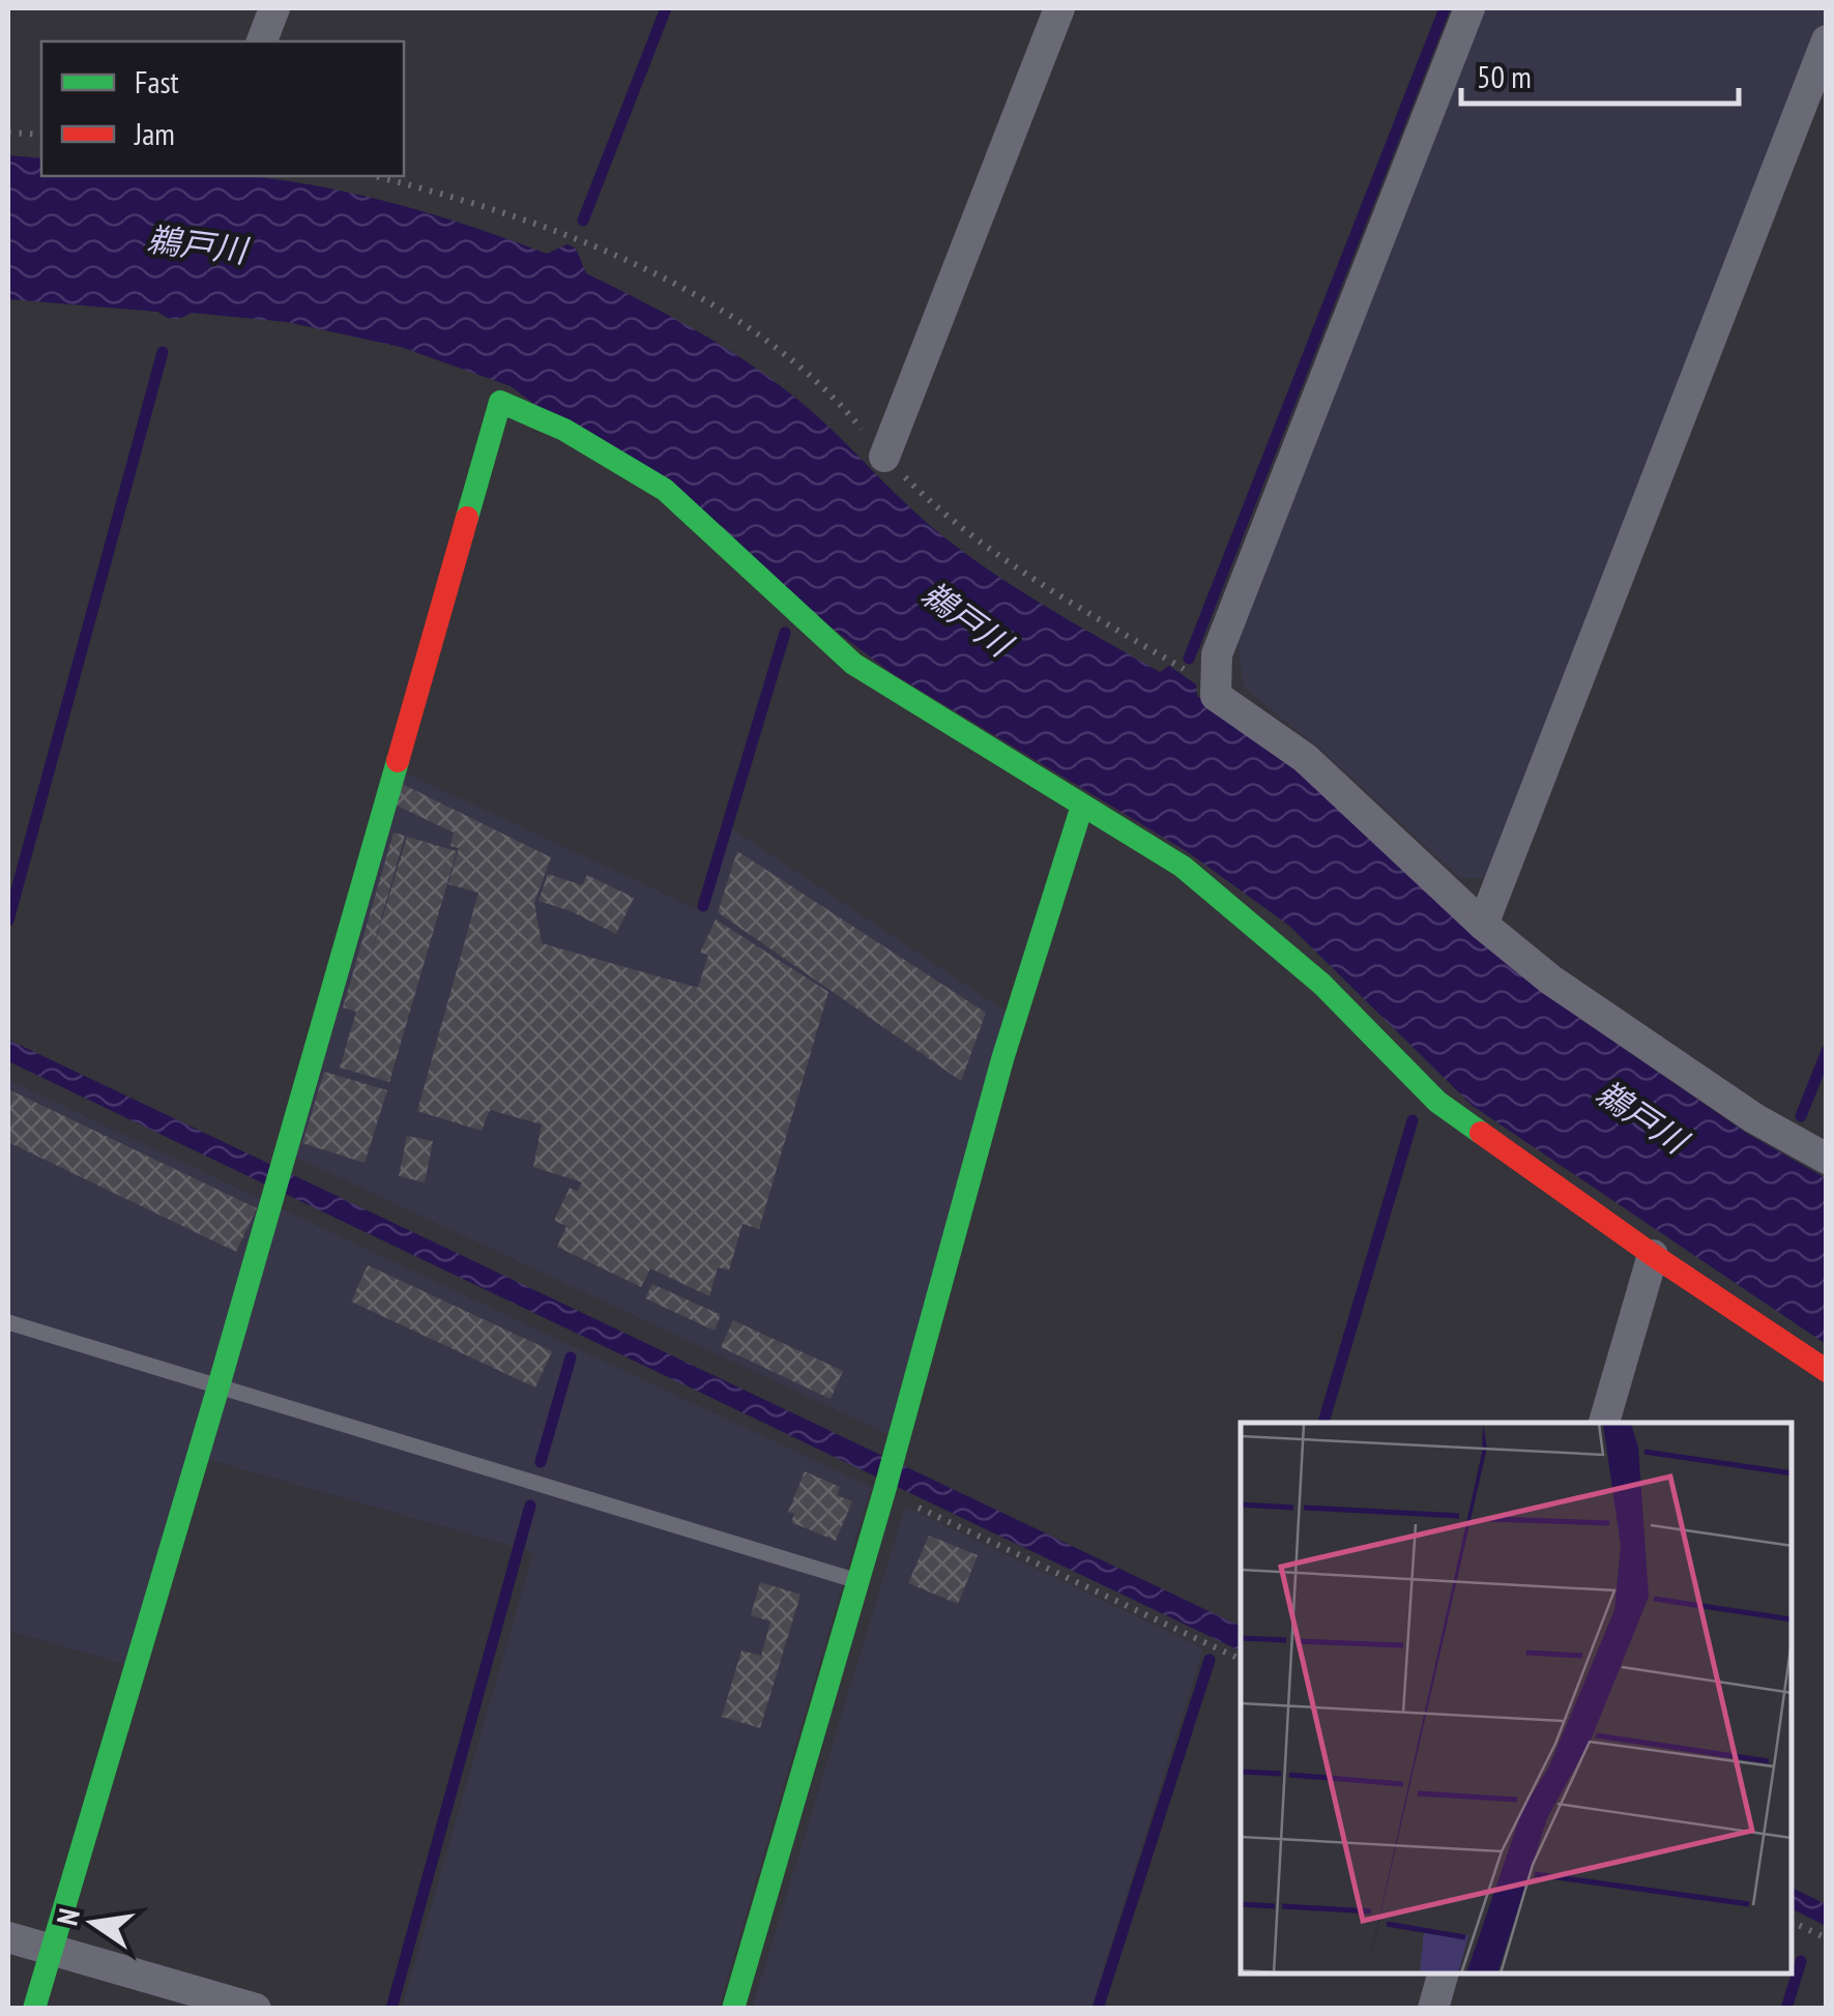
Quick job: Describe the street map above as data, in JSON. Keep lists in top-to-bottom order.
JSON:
{
  "water": ["鵜戸川"],
  "legend": ["Fast", "Jam"],
  "scale_bar": "50 m",
  "north": "left"
}
